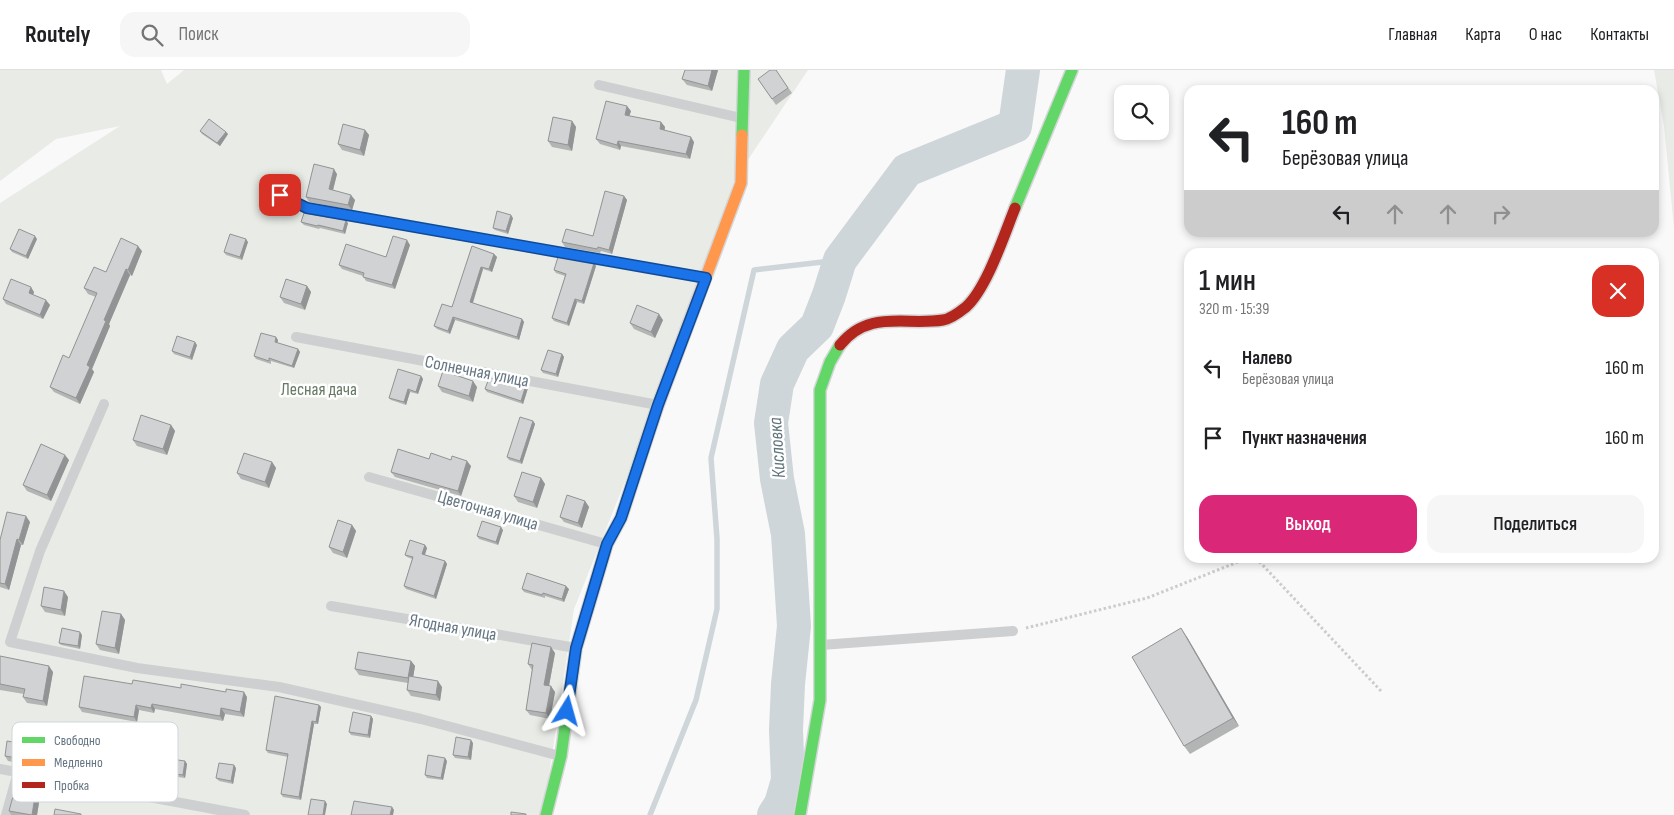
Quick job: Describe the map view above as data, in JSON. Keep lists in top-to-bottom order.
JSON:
{
  "streets": {
    "lane": ["Солнечная улица", "Цветочная улица", "Ягодная улица"]
  },
  "water": ["Кисловка"],
  "parks": ["Лесная дача"],
  "legend": ["Свободно", "Медленно", "Пробка"],
  "page": {
    "header": "Routely",
    "search": "Поиск",
    "nav": [
      "Главная",
      "Карта",
      "О нас",
      "Контакты"
    ],
    "turn": ["160 m", "Берёзовая улица"],
    "heading": ["1 мин", "320 m · 15:39"],
    "list": [
      {
        "name": "Налево",
        "note": "Берёзовая улица",
        "value": "160 m"
      },
      {
        "name": "Пункт назначения",
        "value": "160 m"
      }
    ],
    "buttons": ["Выход", "Поделиться"]
  }
}
